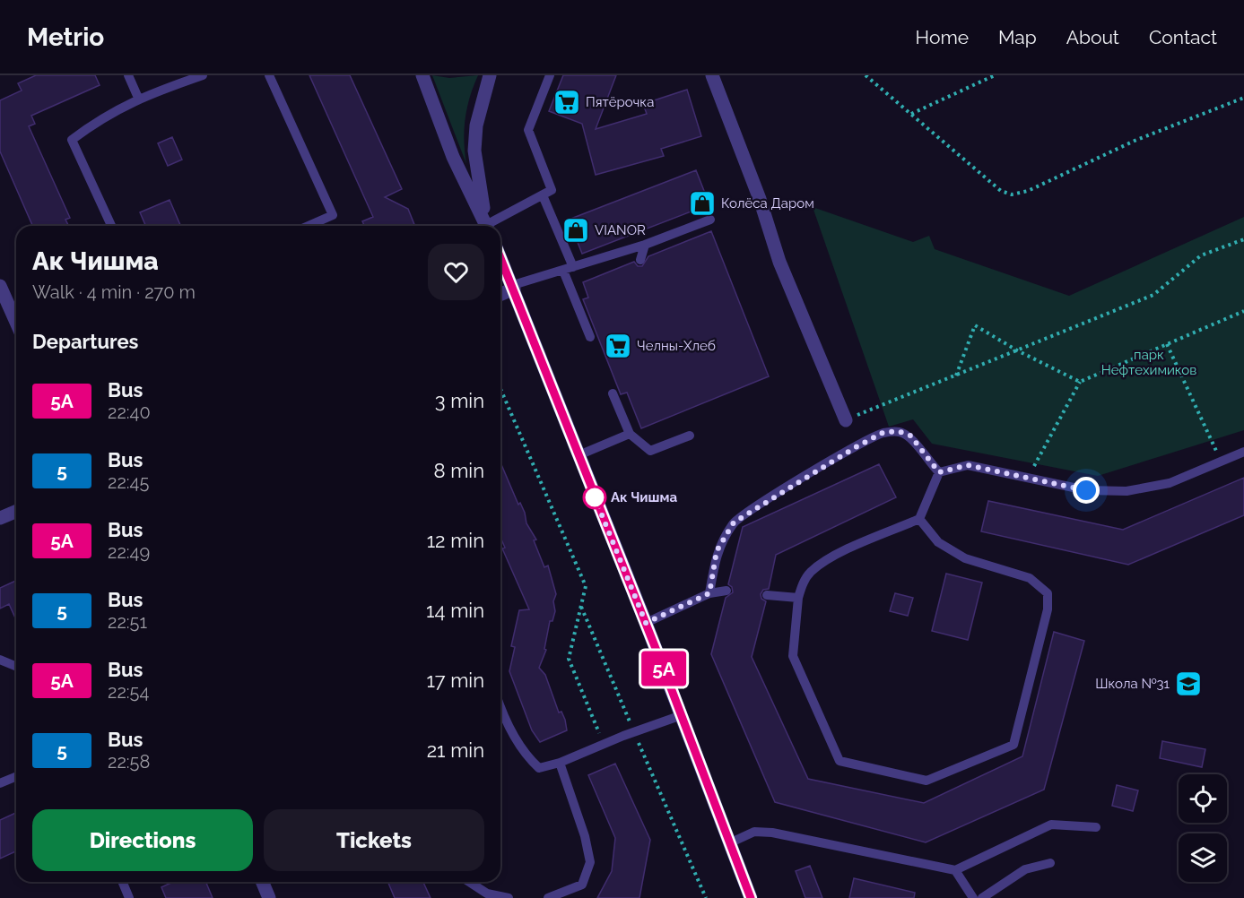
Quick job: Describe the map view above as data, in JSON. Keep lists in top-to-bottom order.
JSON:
{
  "parks": ["парк Нефтехимиков"],
  "places": {
    "supermarket": ["Пятёрочка", "Челны-Хлеб"],
    "shop": ["Колёса Даром", "VIANOR"],
    "other": ["Ак Чишма"],
    "school or university": ["Школа №31"]
  },
  "lines": ["bus line 5А"],
  "page": {
    "header": "Metrio",
    "nav": [
      "Home",
      "Map",
      "About",
      "Contact"
    ],
    "on_map": "5А",
    "heading": [
      ["Ак Чишма", "Walk · 4 min · 270 m"],
      "Departures"
    ],
    "list": [
      {
        "mark": "5А",
        "name": "Bus",
        "note": "22:40",
        "value": "3 min"
      },
      {
        "mark": "5",
        "name": "Bus",
        "note": "22:45",
        "value": "8 min"
      },
      {
        "mark": "5А",
        "name": "Bus",
        "note": "22:49",
        "value": "12 min"
      },
      {
        "mark": "5",
        "name": "Bus",
        "note": "22:51",
        "value": "14 min"
      },
      {
        "mark": "5А",
        "name": "Bus",
        "note": "22:54",
        "value": "17 min"
      },
      {
        "mark": "5",
        "name": "Bus",
        "note": "22:58",
        "value": "21 min"
      }
    ],
    "buttons": ["Directions", "Tickets"]
  }
}
